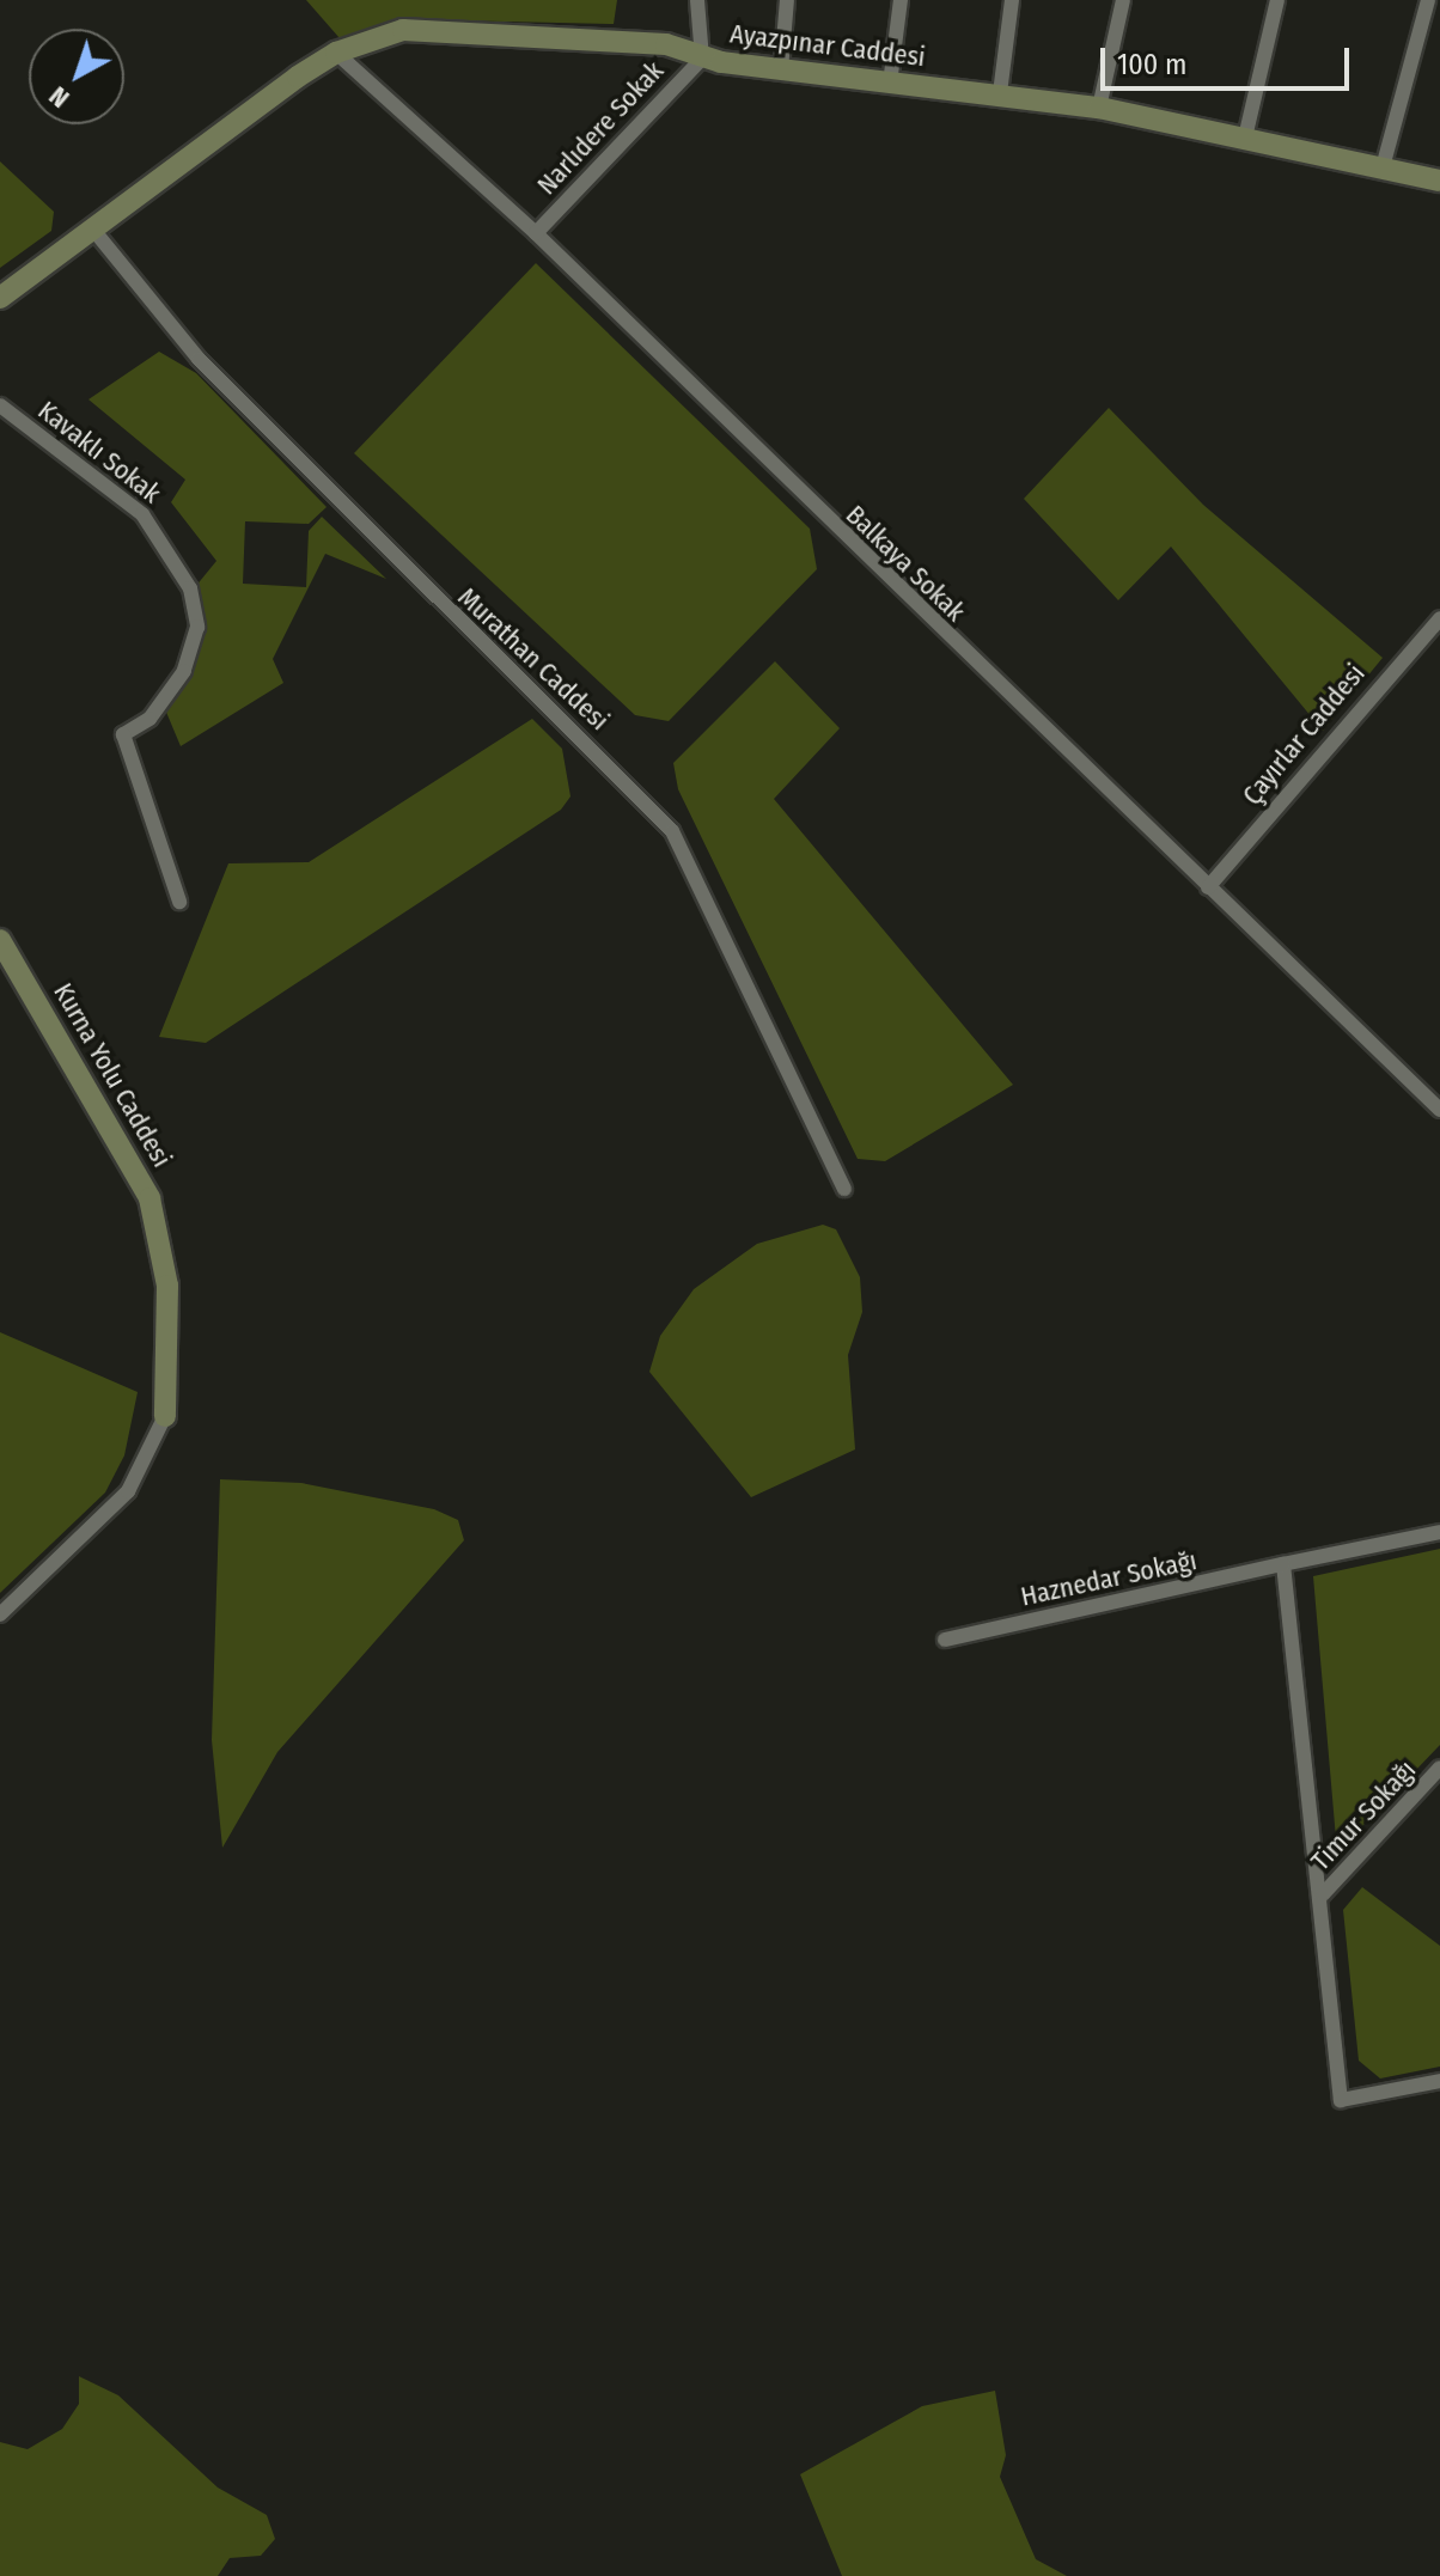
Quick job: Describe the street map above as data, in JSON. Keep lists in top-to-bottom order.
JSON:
{
  "streets": {
    "street": [
      "Ayazpınar Caddesi",
      "Narlıdere Sokak",
      "Kavaklı Sokak",
      "Balkaya Sokak",
      "Murathan Caddesi",
      "Çayırlar Caddesi",
      "Kurna Yolu Caddesi",
      "Haznedar Sokağı",
      "Timur Sokağı"
    ]
  },
  "crossings": [
    ["Ayazpınar Caddesi", "Narlıdere Sokak"],
    ["Ayazpınar Caddesi", "Balkaya Sokak"],
    ["Ayazpınar Caddesi", "Murathan Caddesi"],
    ["Narlıdere Sokak", "Balkaya Sokak"],
    ["Balkaya Sokak", "Çayırlar Caddesi"]
  ],
  "scale_bar": "100 m",
  "north": "bottom left"
}
